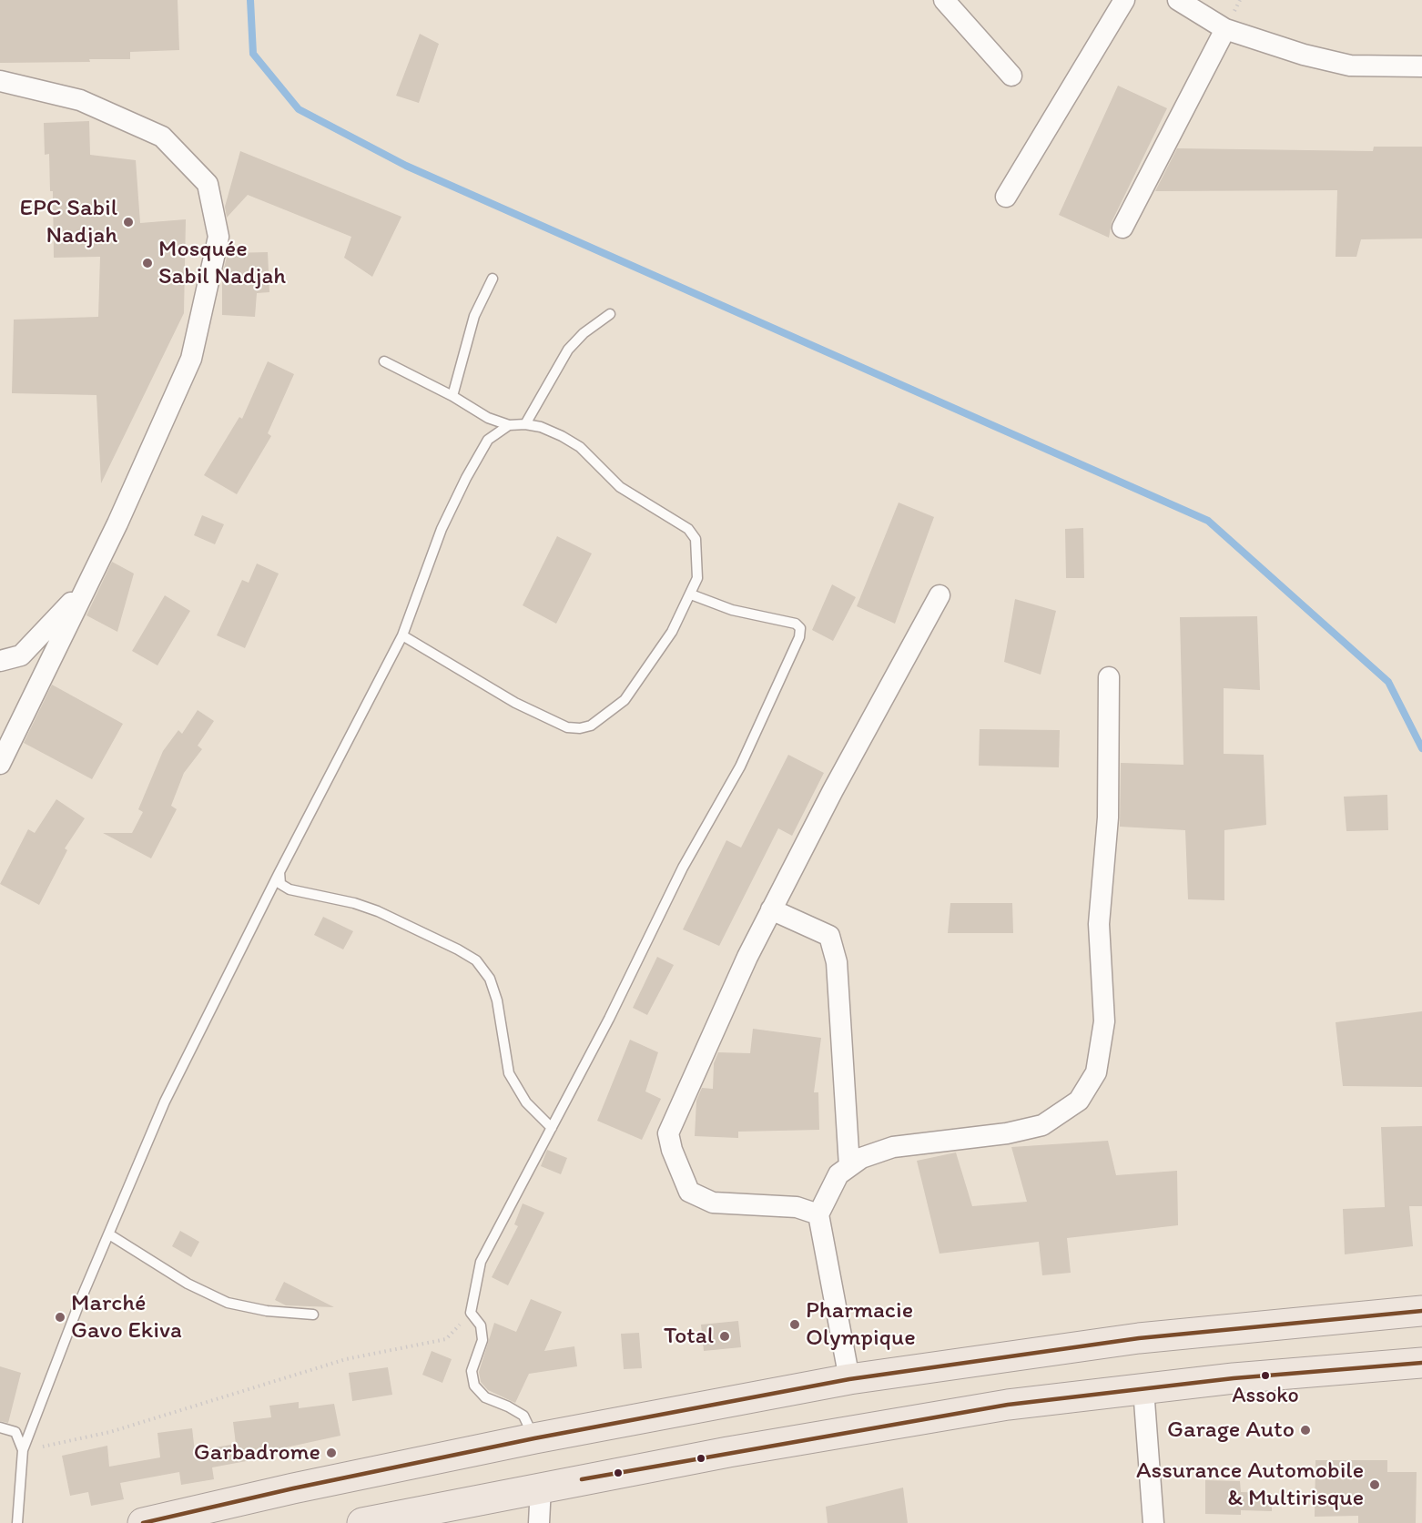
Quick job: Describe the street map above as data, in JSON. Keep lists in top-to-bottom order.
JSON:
{
  "places": [
    "EPC Sabil Nadjah",
    "Mosquée Sabil Nadjah",
    "Marché Gavo Ekiva",
    "Pharmacie Olympique",
    "Total",
    "Assoko",
    "Garage Auto",
    "Garbadrome",
    "Assurance Automobile & Multirisque"
  ]
}
